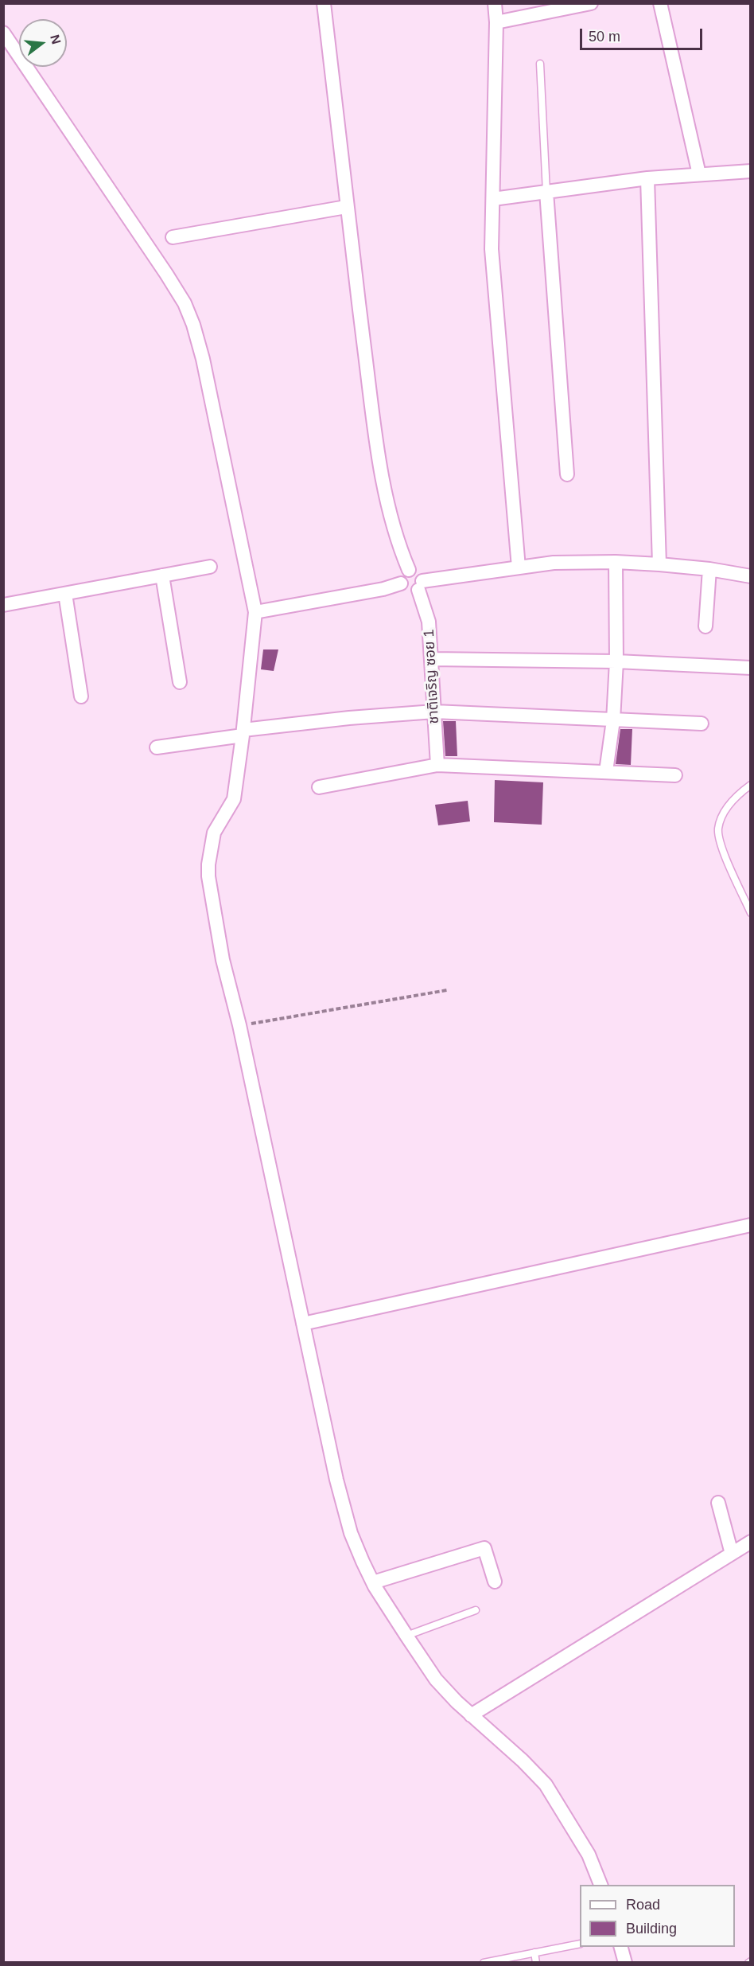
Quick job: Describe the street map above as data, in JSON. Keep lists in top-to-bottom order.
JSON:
{
  "streets": {
    "street": ["ชาติเจริญ ซอย 1"]
  },
  "legend": ["Road", "Building"],
  "scale_bar": "50 m",
  "north": "right"
}
